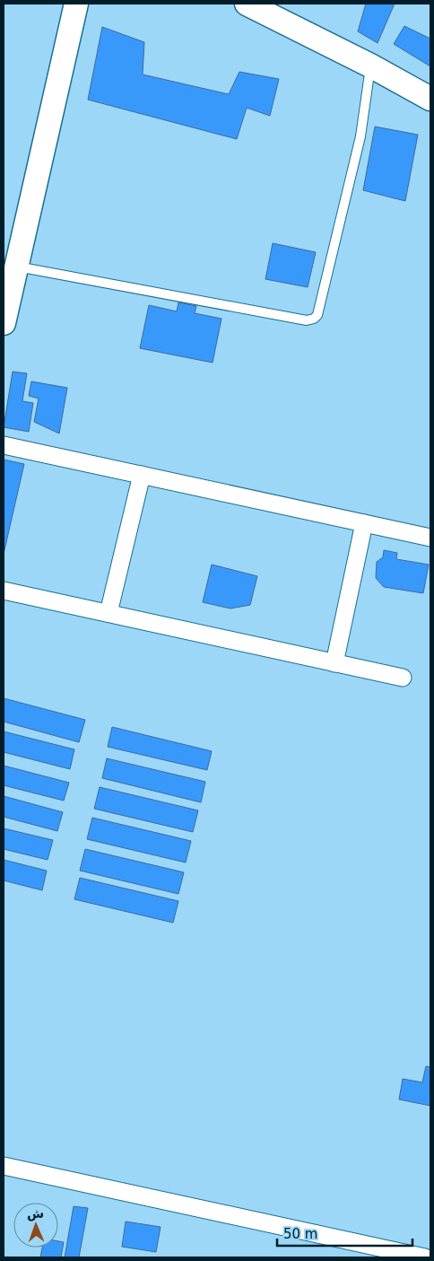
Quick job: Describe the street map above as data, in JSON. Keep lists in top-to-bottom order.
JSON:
{
  "scale_bar": "50 m",
  "north": "top"
}
